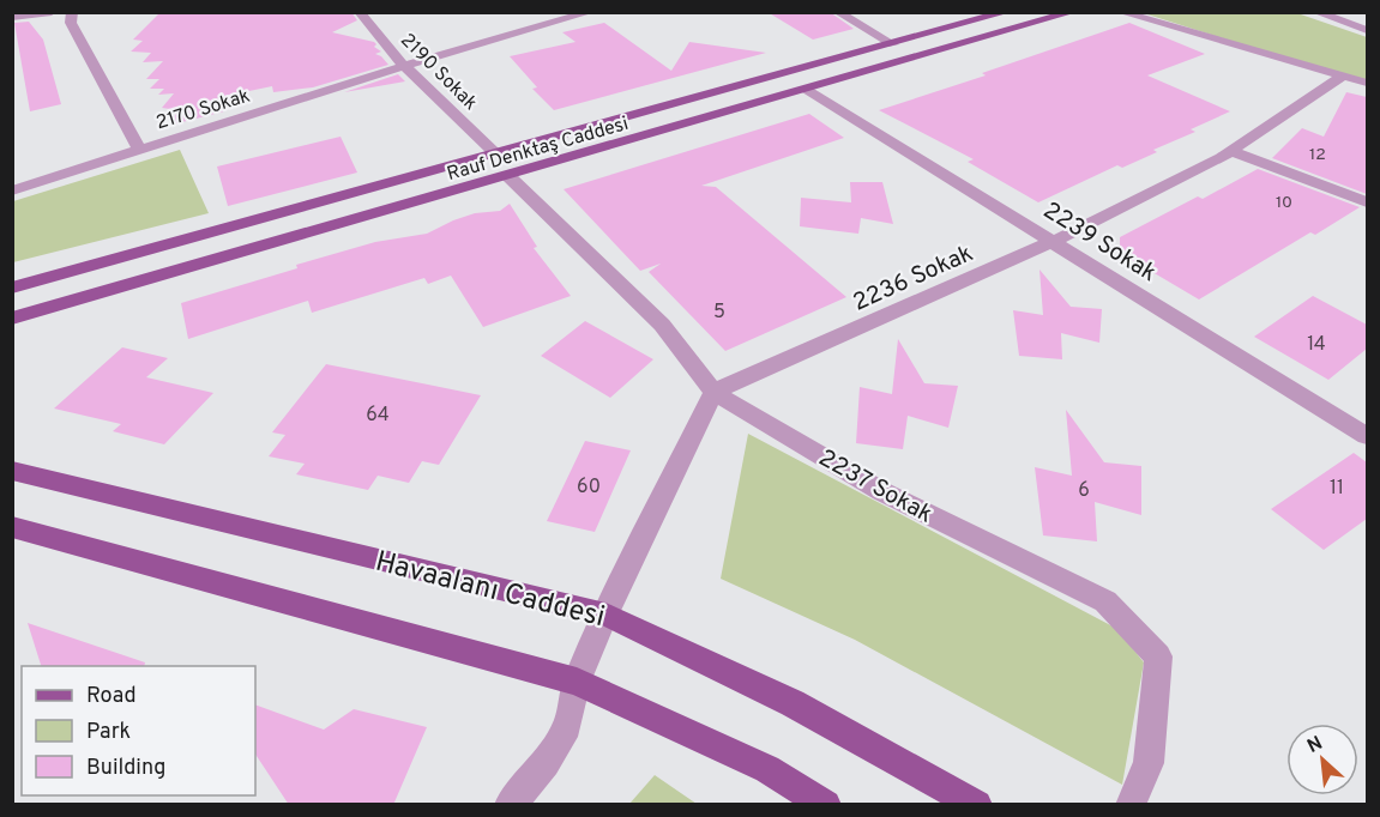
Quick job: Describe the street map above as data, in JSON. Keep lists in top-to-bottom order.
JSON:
{
  "streets": {
    "main road": ["Rauf Denktaş Caddesi", "Havaalanı Caddesi"],
    "street": [
      "2190 Sokak",
      "2170 Sokak",
      "2239 Sokak",
      "2236 Sokak",
      "2237 Sokak"
    ]
  },
  "crossings": [
    ["2190 Sokak", "2170 Sokak"],
    ["2190 Sokak", "Rauf Denktaş Caddesi"],
    ["Rauf Denktaş Caddesi", "2239 Sokak"],
    ["Rauf Denktaş Caddesi", "2237 Sokak"],
    ["2239 Sokak", "2236 Sokak"],
    ["2236 Sokak", "2237 Sokak"]
  ],
  "house_numbers": [
    "12",
    "10",
    "5",
    "14",
    "64",
    "60",
    "11",
    "6"
  ],
  "legend": ["Road", "Park", "Building"],
  "north": "top left"
}
